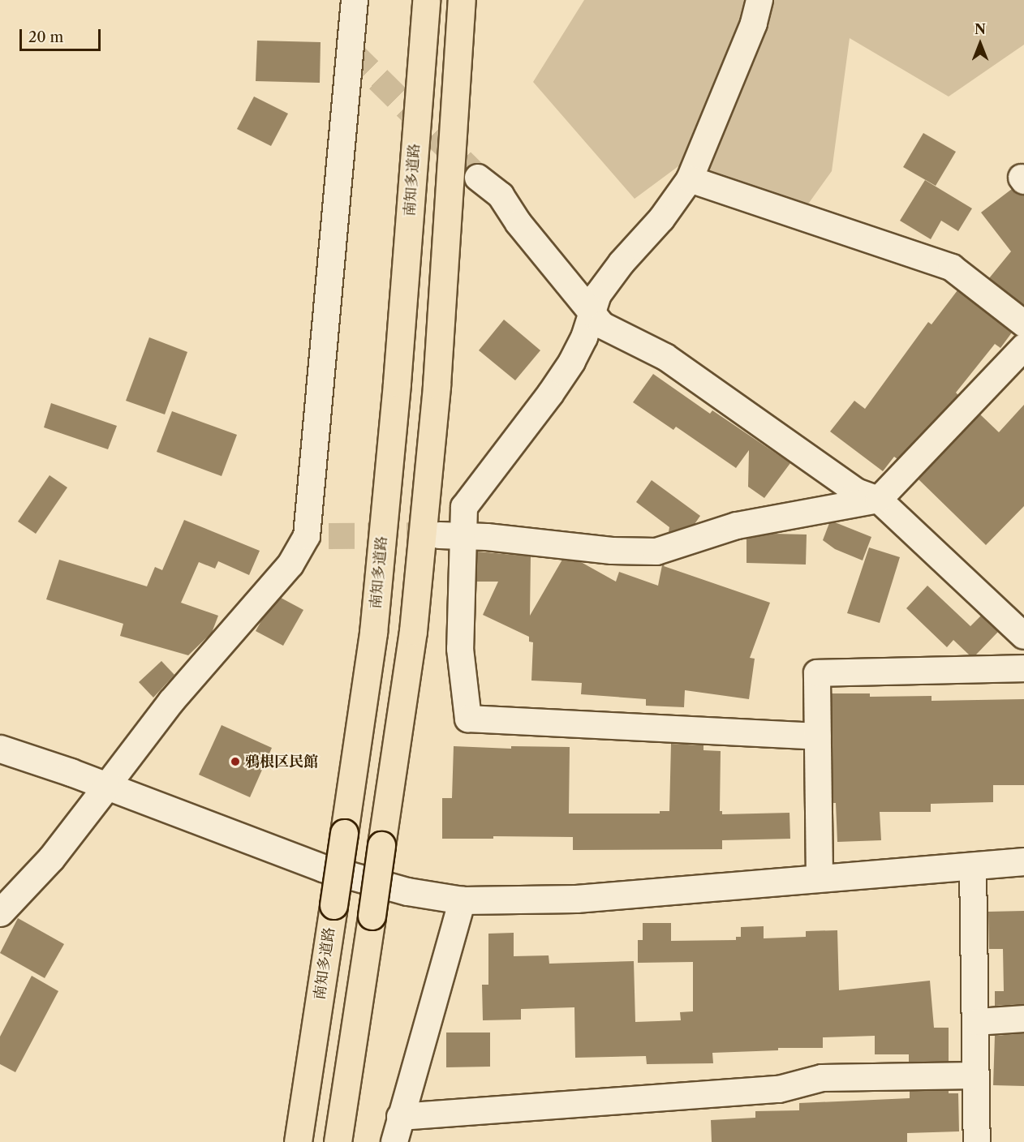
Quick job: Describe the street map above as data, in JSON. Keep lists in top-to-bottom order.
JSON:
{
  "streets": {
    "highway": ["南知多道路"]
  },
  "places": ["鴉根区民館"],
  "scale_bar": "20 m",
  "north": "top"
}
